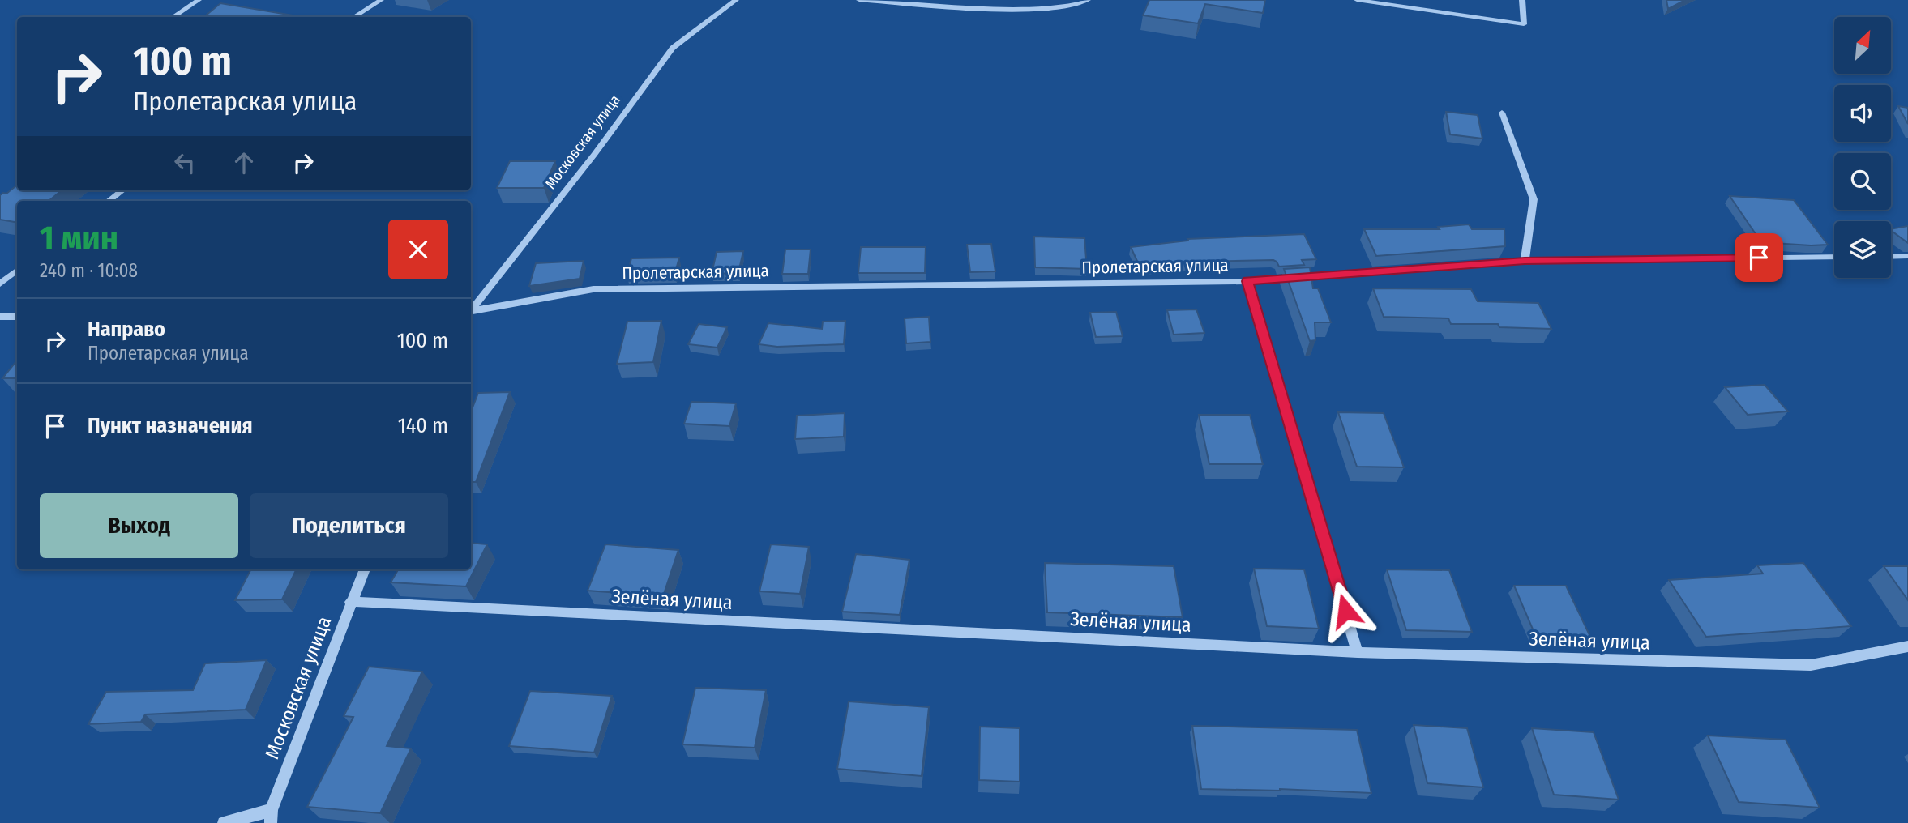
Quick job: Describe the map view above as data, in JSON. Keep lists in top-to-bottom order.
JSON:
{
  "streets": {
    "street": ["Московская улица", "Пролетарская улица", "Зелёная улица"]
  },
  "crossings": [
    ["Московская улица", "Зелёная улица"]
  ],
  "north": "top right",
  "page": {
    "turn": ["100 m", "Пролетарская улица"],
    "heading": ["1 мин", "240 m · 10:08"],
    "list": [
      {
        "name": "Направо",
        "note": "Пролетарская улица",
        "value": "100 m"
      },
      {
        "name": "Пункт назначения",
        "value": "140 m"
      }
    ],
    "buttons": ["Выход", "Поделиться"]
  }
}
